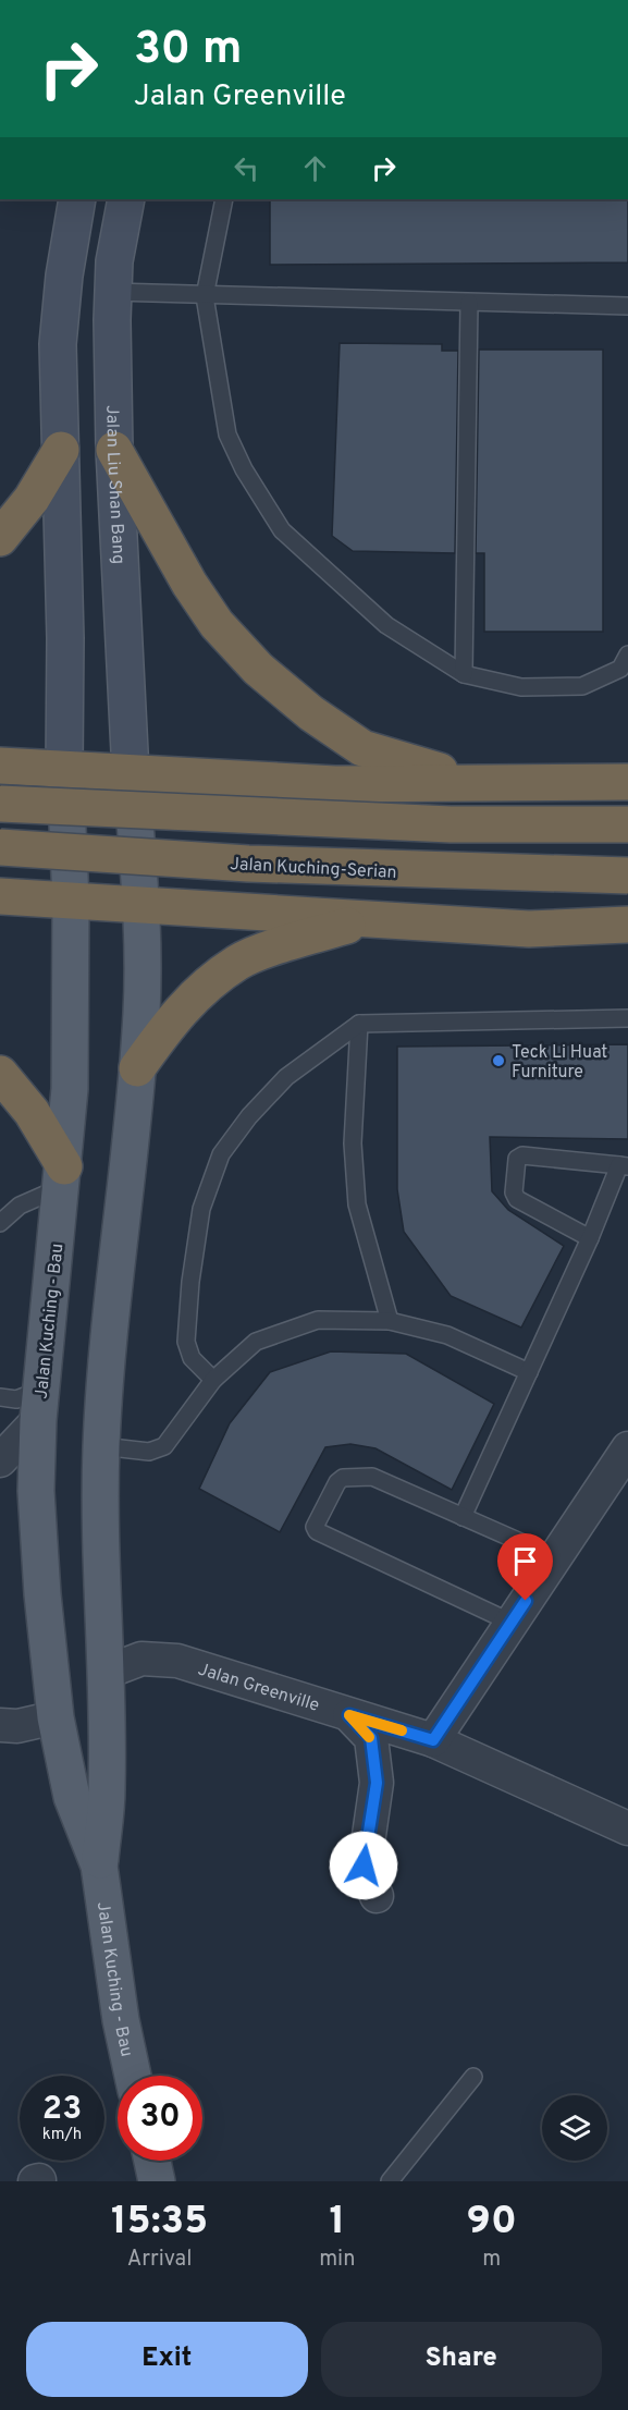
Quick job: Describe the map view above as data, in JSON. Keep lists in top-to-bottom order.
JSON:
{
  "streets": {
    "highway": ["Jalan Kuching-Serian"],
    "main road": ["Jalan Liu Shan Bang", "Jalan Kuching - Bau"],
    "street": ["Jalan Greenville"]
  },
  "crossings": [
    ["Jalan Liu Shan Bang", "Jalan Kuching - Bau"],
    ["Jalan Kuching - Bau", "Jalan Greenville"]
  ],
  "places": ["Teck Li Huat Furniture"],
  "page": {
    "turn": ["30 m", "Jalan Greenville"],
    "speed": "23 km/h",
    "limit": "30",
    "eta": [
      "15:35",
      "Arrival",
      "1",
      "min",
      "90",
      "m"
    ],
    "buttons": ["Exit", "Share"]
  }
}
